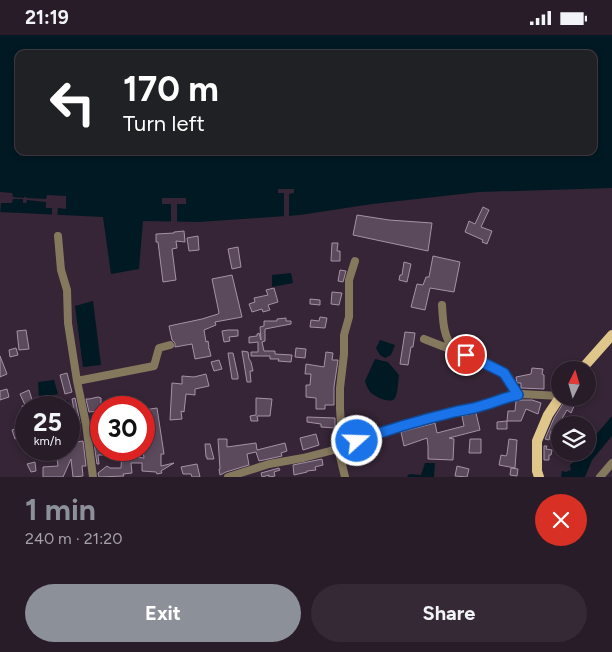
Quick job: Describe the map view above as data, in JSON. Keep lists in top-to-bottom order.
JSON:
{
  "north": "top",
  "page": {
    "status": "21:19",
    "turn": ["170 m", "Turn left"],
    "speed": "25 km/h",
    "limit": "30",
    "heading": ["1 min", "240 m · 21:20"],
    "buttons": ["Exit", "Share"]
  }
}
